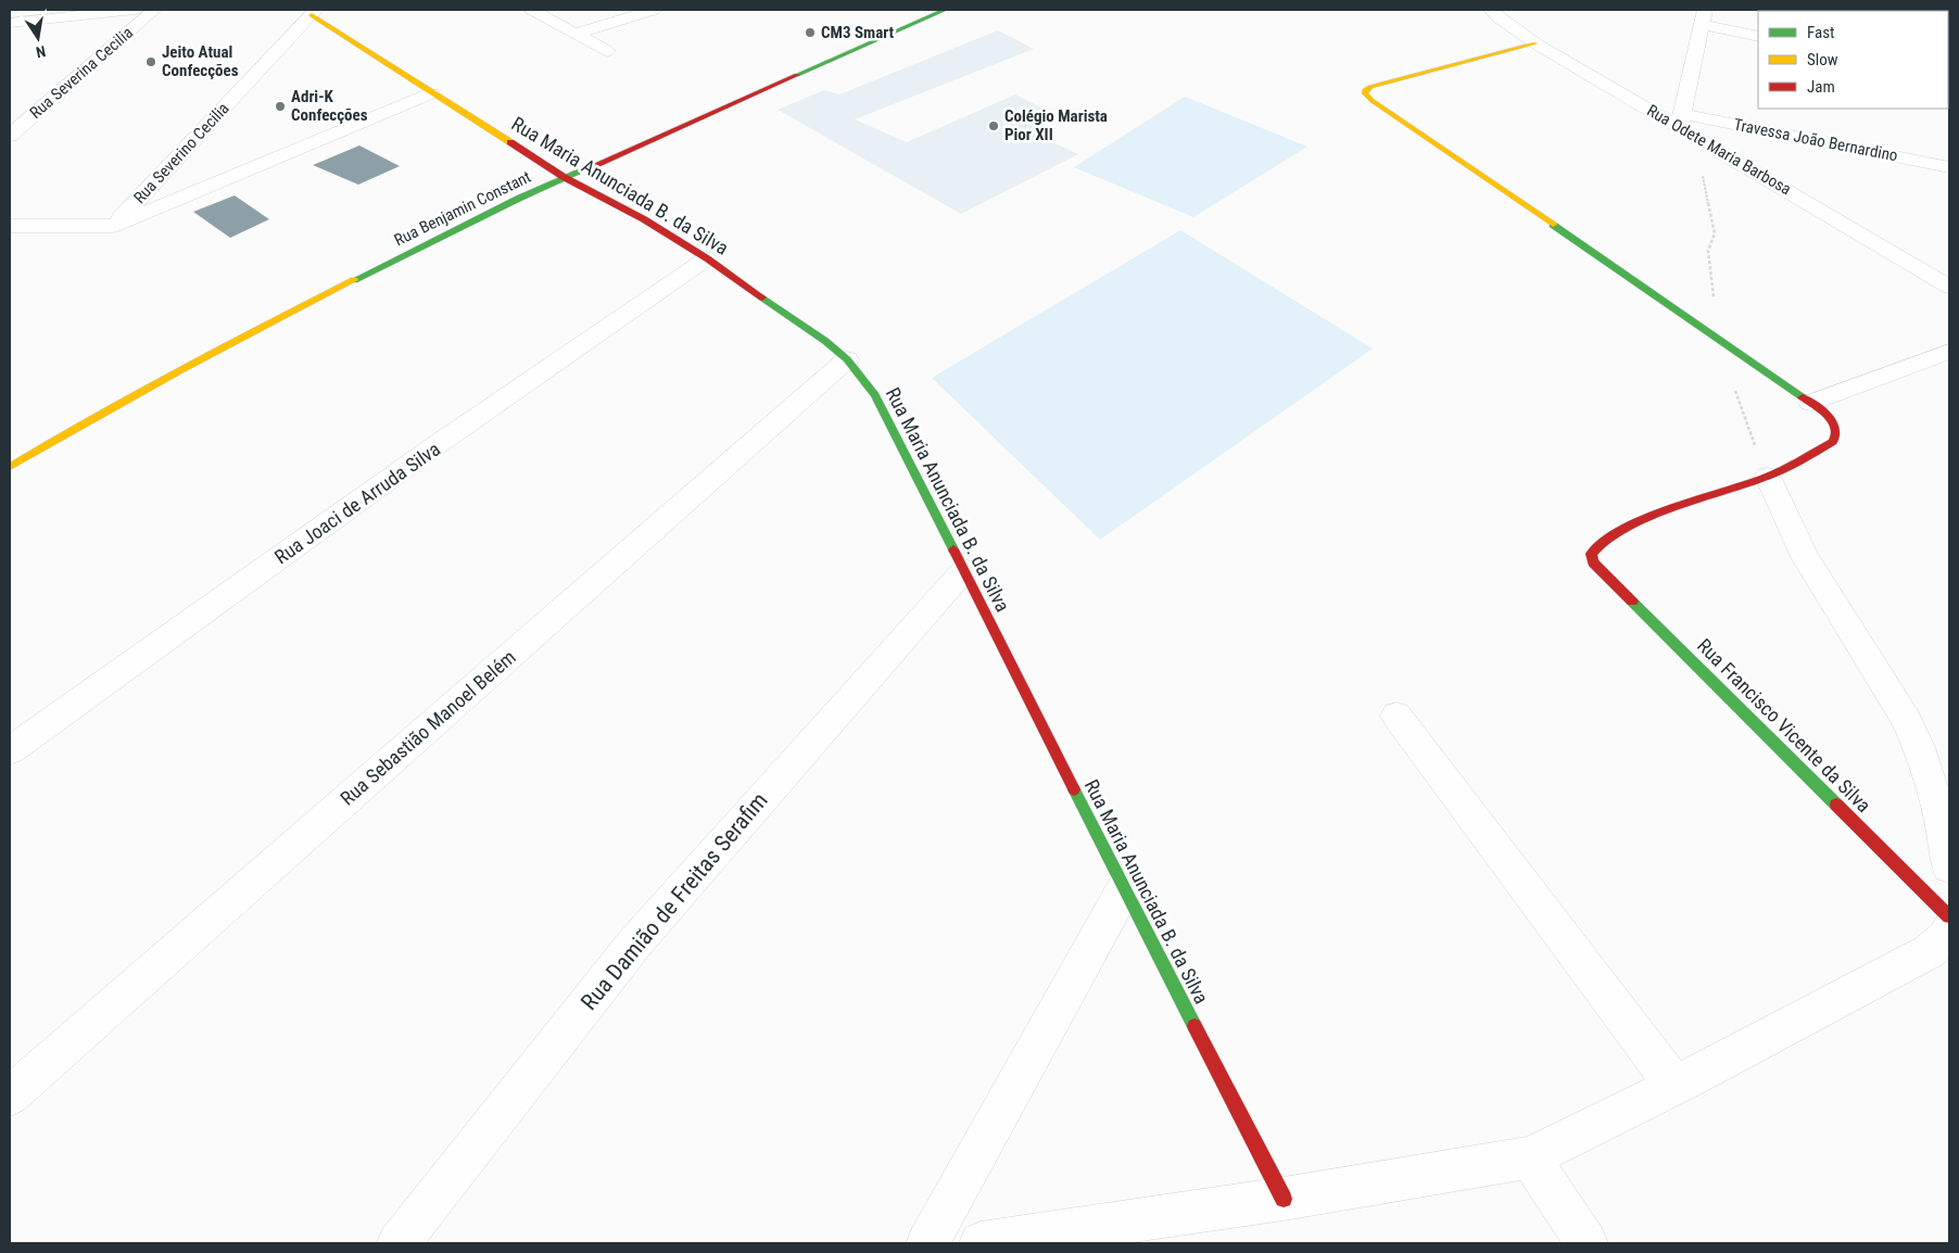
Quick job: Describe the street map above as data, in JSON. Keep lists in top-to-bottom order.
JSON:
{
  "streets": {
    "street": [
      "Rua Severina Cecilia",
      "Travessa João Bernardino",
      "Rua Odete Maria Barbosa",
      "Rua Severino Cecilia",
      "Rua Maria Anunciada B. da Silva",
      "Rua Benjamin Constant",
      "Rua Joaci de Arruda Silva",
      "Rua Francisco Vicente da Silva",
      "Rua Sebastião Manoel Belém",
      "Rua Damião de Freitas Serafim"
    ]
  },
  "crossings": [
    ["Travessa João Bernardino", "Rua Odete Maria Barbosa"],
    ["Rua Severino Cecilia", "Rua Maria Anunciada B. da Silva"],
    ["Rua Maria Anunciada B. da Silva", "Rua Benjamin Constant"],
    ["Rua Maria Anunciada B. da Silva", "Rua Joaci de Arruda Silva"],
    ["Rua Maria Anunciada B. da Silva", "Rua Sebastião Manoel Belém"],
    ["Rua Maria Anunciada B. da Silva", "Rua Damião de Freitas Serafim"]
  ],
  "places": [
    "CM3 Smart",
    "Jeito Atual Confecções",
    "Adri-K Confecções",
    "Colégio Marista Pior XII"
  ],
  "legend": ["Fast", "Slow", "Jam"],
  "north": "bottom"
}
